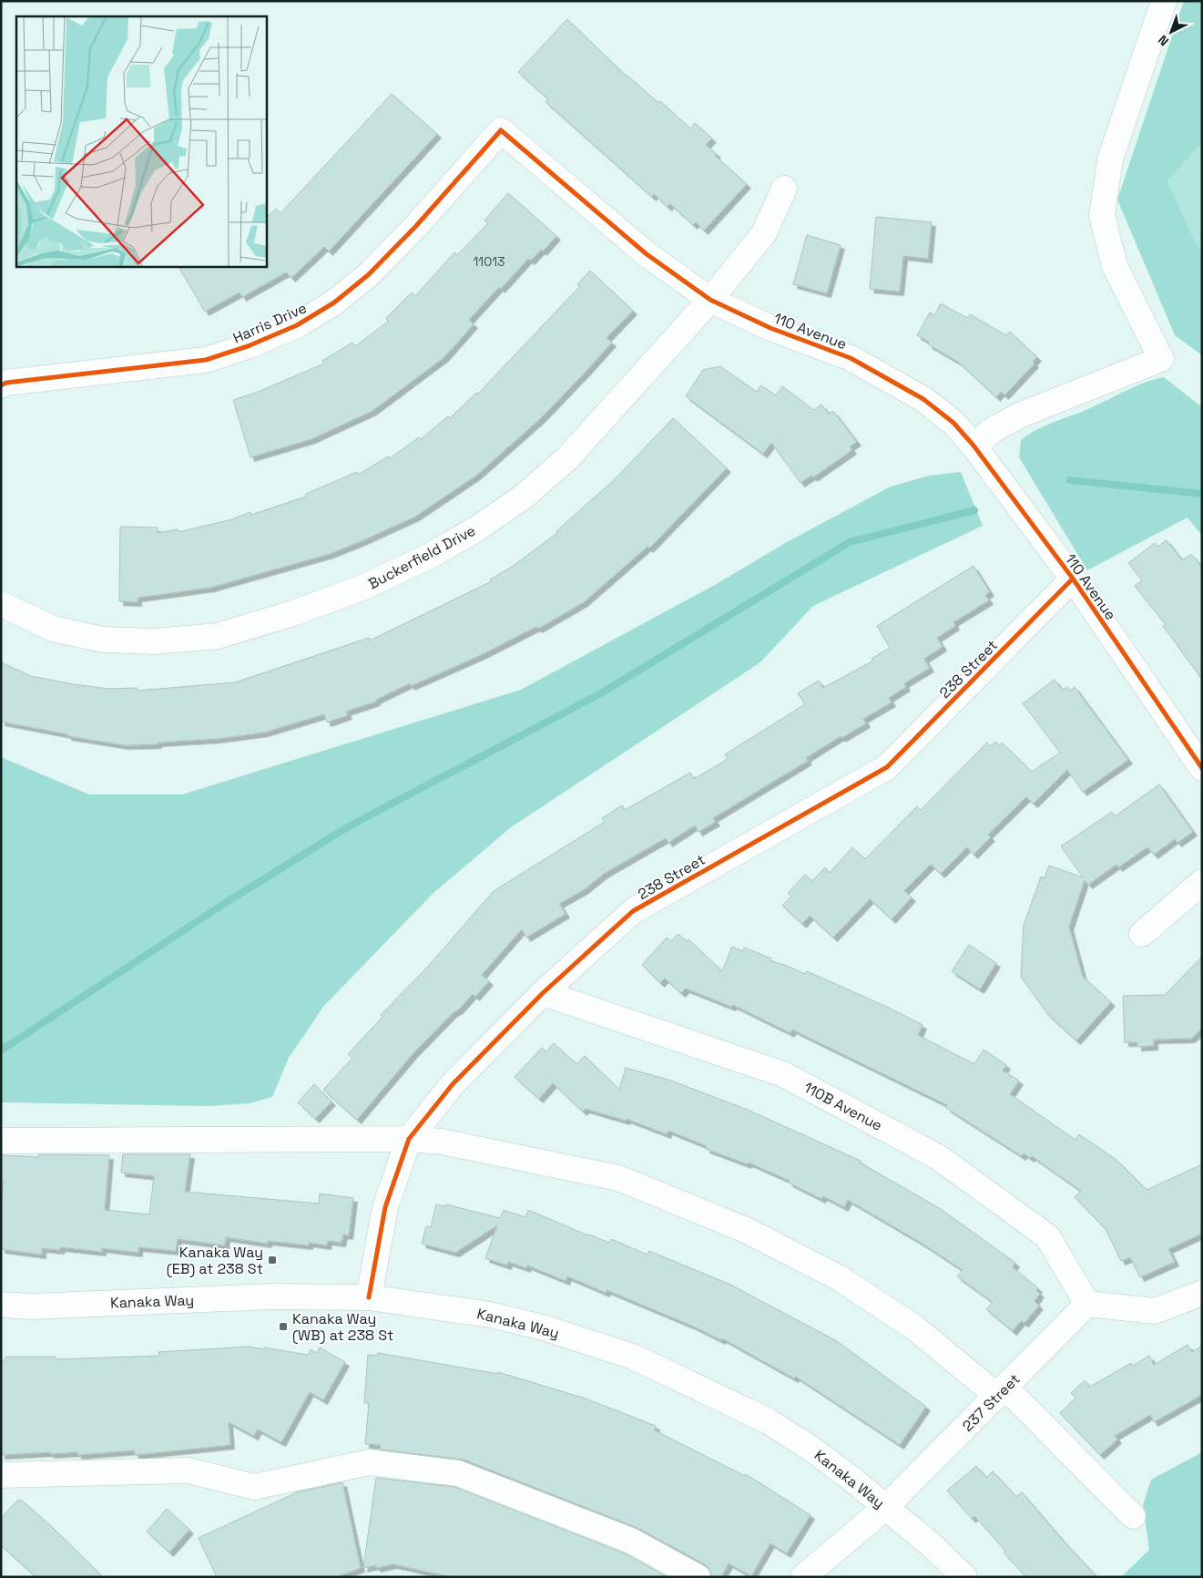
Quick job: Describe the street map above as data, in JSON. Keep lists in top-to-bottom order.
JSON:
{
  "streets": {
    "street": [
      "Harris Drive",
      "110 Avenue",
      "Buckerfield Drive",
      "238 Street",
      "110B Avenue",
      "Kanaka Way",
      "237 Street"
    ]
  },
  "crossings": [
    ["Harris Drive", "110 Avenue"],
    ["110 Avenue", "Buckerfield Drive"],
    ["110 Avenue", "238 Street"],
    ["238 Street", "110B Avenue"],
    ["238 Street", "Kanaka Way"],
    ["110B Avenue", "237 Street"],
    ["Kanaka Way", "237 Street"]
  ],
  "places": {
    "transit": ["Kanaka Way (EB) at 238 St", "Kanaka Way (WB) at 238 St"]
  },
  "house_numbers": ["11013"],
  "north": "bottom left"
}
